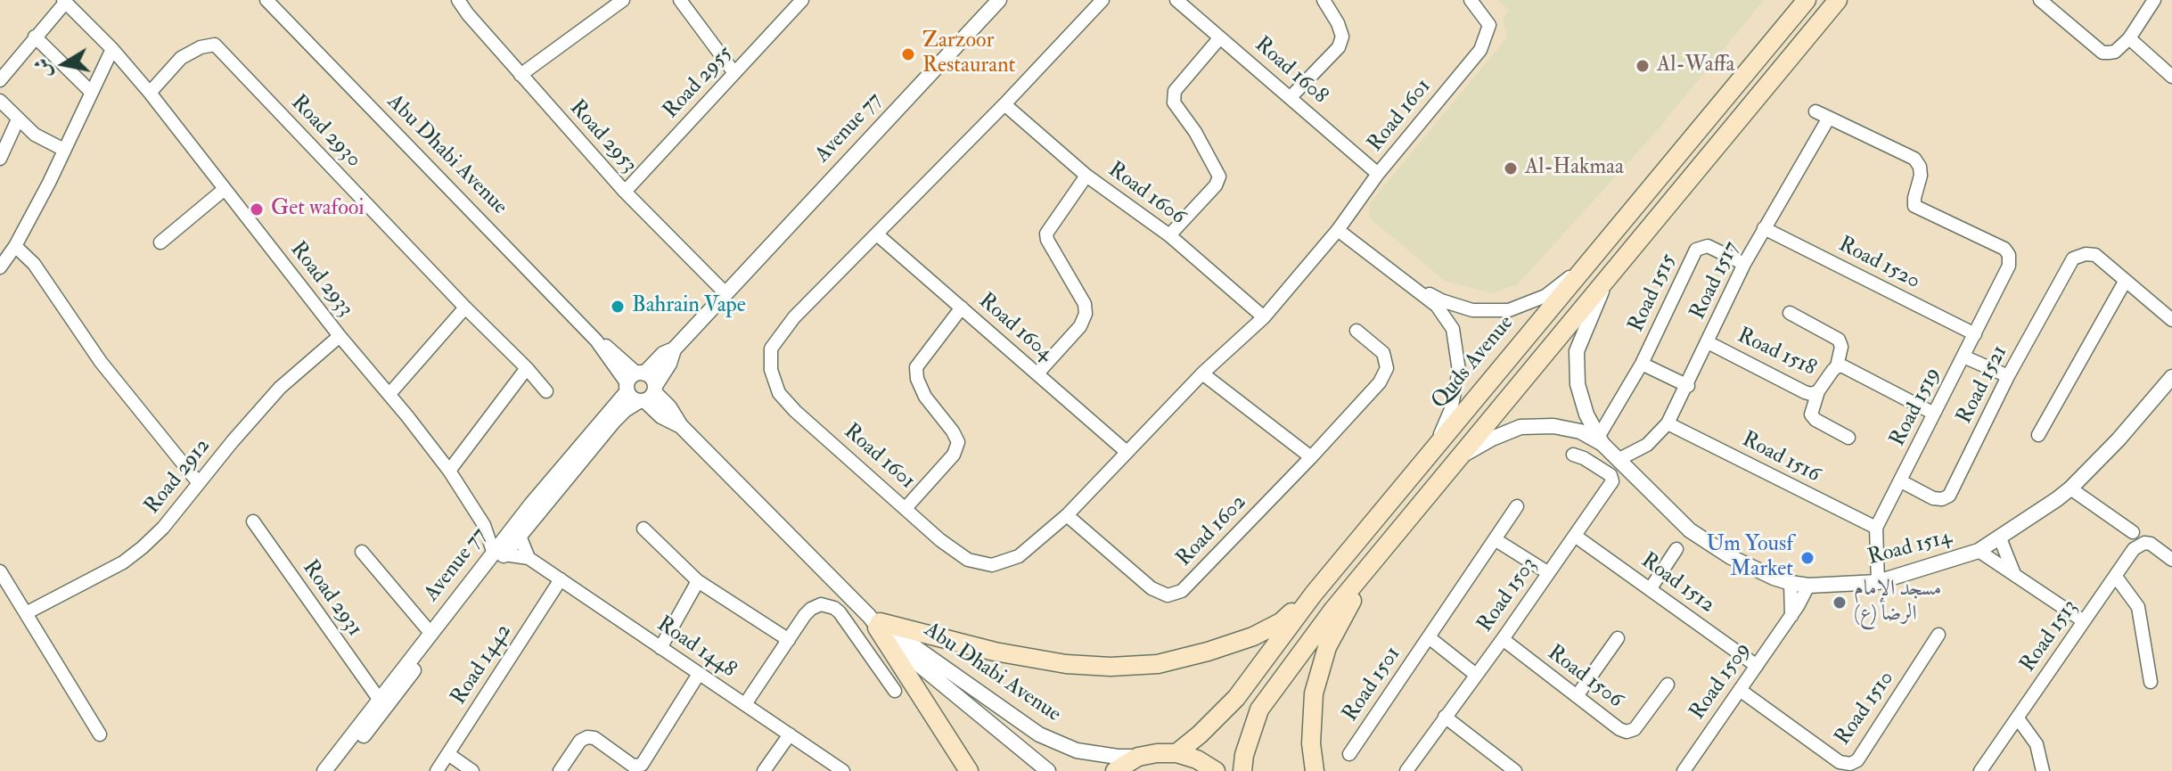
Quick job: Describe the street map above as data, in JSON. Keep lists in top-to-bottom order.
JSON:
{
  "streets": {
    "main road": ["Quds Avenue"],
    "street": [
      "Road 1608",
      "Road 2955",
      "Road 1601",
      "Avenue 77",
      "Road 2930",
      "Road 2953",
      "Abu Dhabi Avenue",
      "Road 1606",
      "Road 1520",
      "Road 2933",
      "Road 1517",
      "Road 1515",
      "Road 1604",
      "Road 1518",
      "Road 1521",
      "Road 1519",
      "Road 1516",
      "Road 2912",
      "Road 1602",
      "Road 1514",
      "Road 1512",
      "Road 1503",
      "Road 2931",
      "Road 1513",
      "Road 1448",
      "Road 1442",
      "Road 1506",
      "Road 1509",
      "Road 1501",
      "Road 1510"
    ]
  },
  "crossings": [
    ["Road 1608", "Road 1601"],
    ["Road 2955", "Road 2953"],
    ["Road 1601", "Road 1606"],
    ["Road 1601", "Road 1604"],
    ["Road 1601", "Road 1602"],
    ["Avenue 77", "Road 2953"],
    ["Avenue 77", "Abu Dhabi Avenue"],
    ["Avenue 77", "Road 2933"],
    ["Avenue 77", "Road 2931"],
    ["Avenue 77", "Road 1448"],
    ["Road 2930", "Road 2933"],
    ["Road 1520", "Road 1517"],
    ["Road 1520", "Road 1519"],
    ["Road 2933", "Road 2912"],
    ["Road 2933", "Road 1448"],
    ["Road 1517", "Road 1515"],
    ["Road 1517", "Road 1518"],
    ["Road 1517", "Road 1519"],
    ["Road 1517", "Road 1516"],
    ["Road 1517", "Road 1514"],
    ["Road 1515", "Road 1514"],
    ["Road 1515", "Road 1503"],
    ["Road 1518", "Road 1519"],
    ["Road 1521", "Road 1519"],
    ["Road 1519", "Road 1516"],
    ["Road 1514", "Road 1509"],
    ["Road 1512", "Road 1503"],
    ["Road 1512", "Road 1509"],
    ["Road 1503", "Road 1506"],
    ["Road 1503", "Road 1501"],
    ["Road 1448", "Road 1442"],
    ["Road 1509", "Road 1510"]
  ],
  "places": [
    "Zarzoor Restaurant",
    "Al-Waffa",
    "Al-Hakmaa",
    "Get wafooi",
    "Bahrain Vape",
    "Um Yousf Market",
    "مسجد الإمام الرضا (ع)"
  ],
  "north": "left"
}
